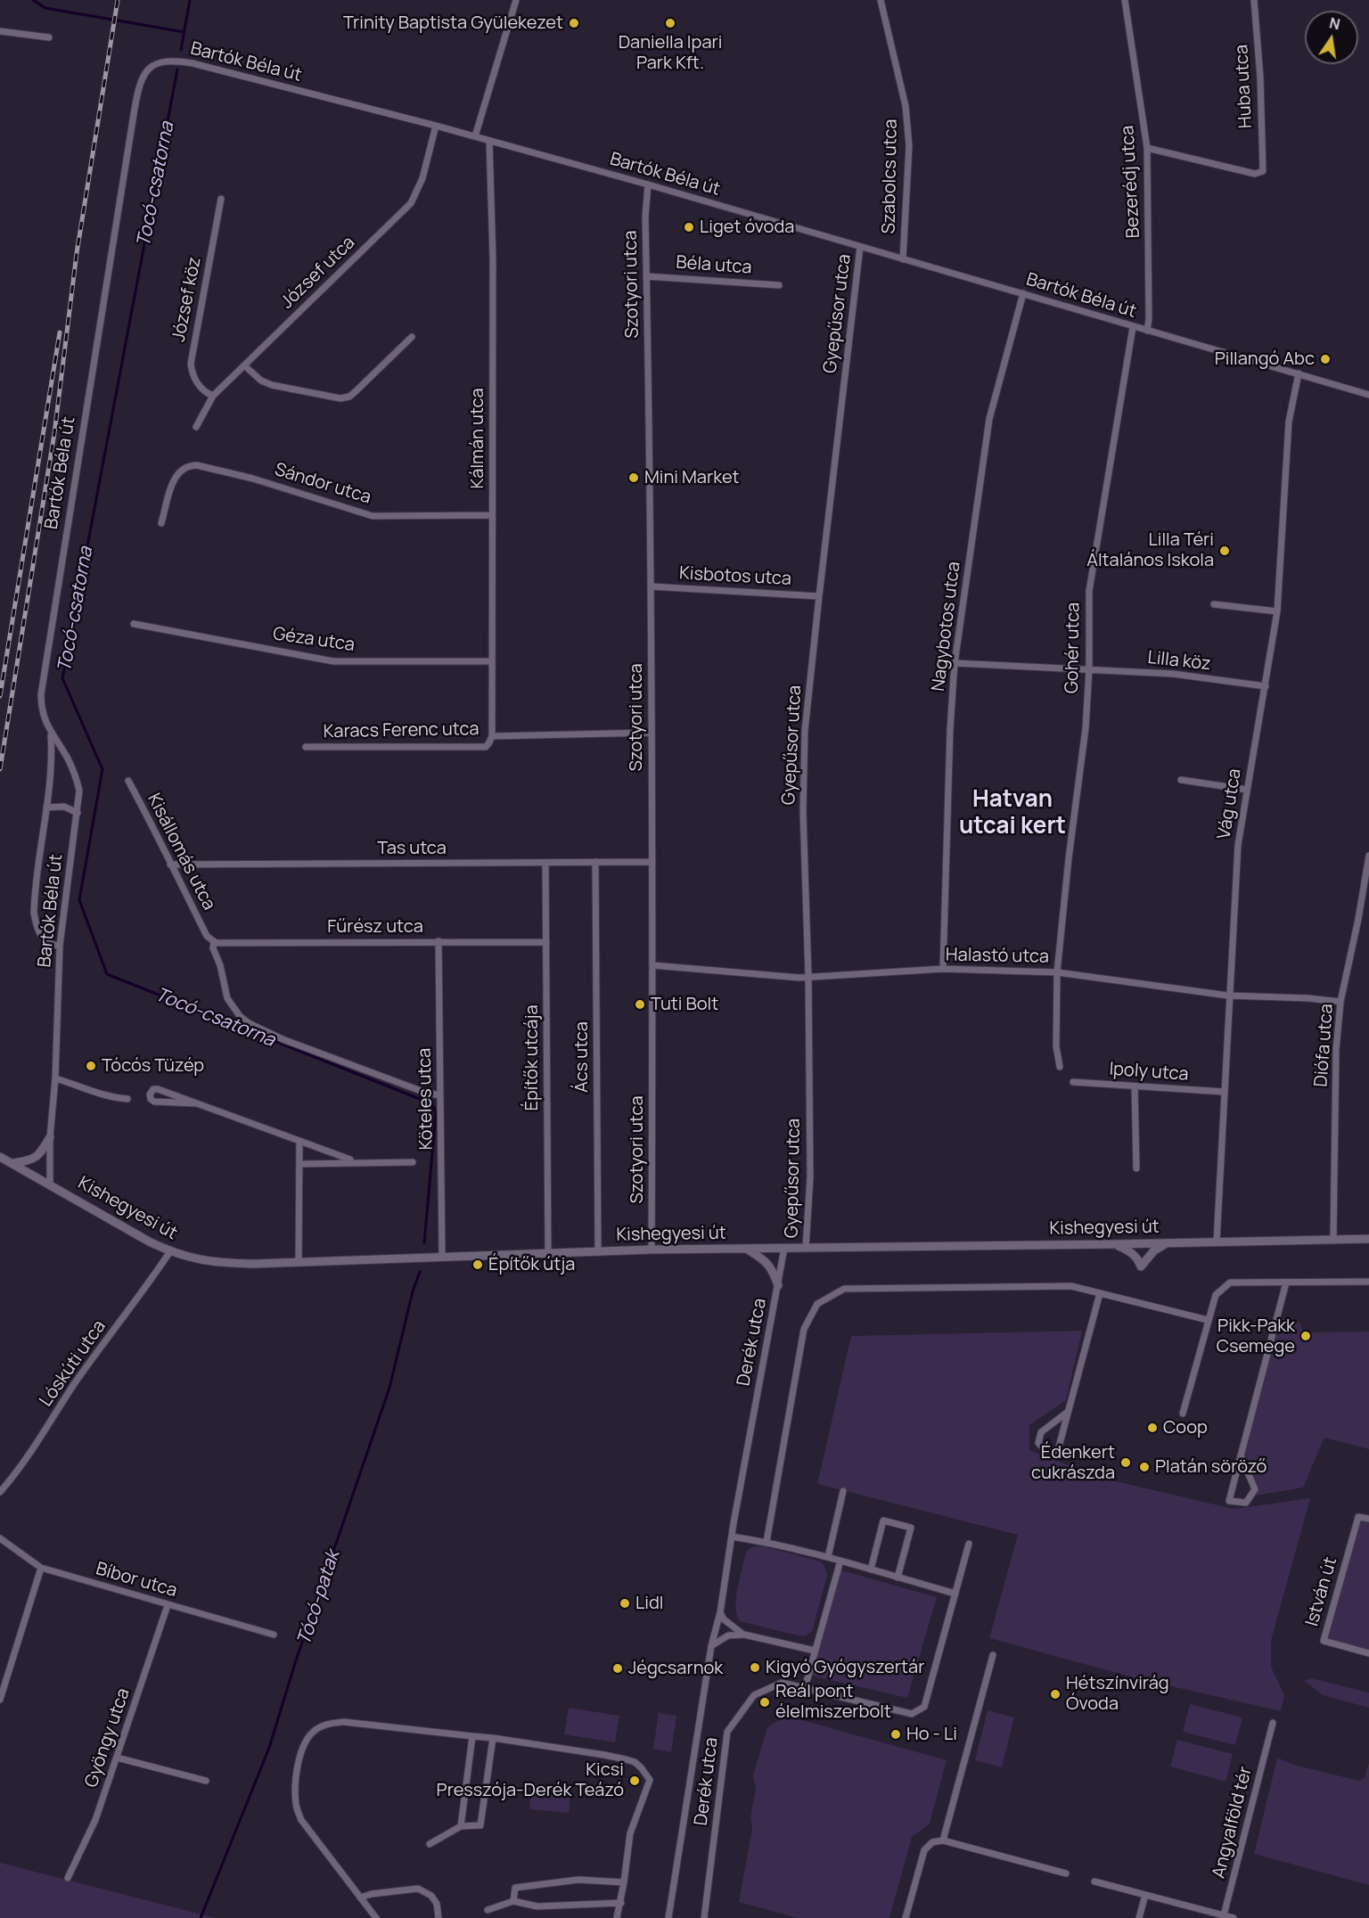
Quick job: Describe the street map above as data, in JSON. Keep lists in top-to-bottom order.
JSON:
{
  "streets": {
    "street": [
      "Bartók Béla út",
      "Huba utca",
      "Szabolcs utca",
      "Bezerédj utca",
      "Béla utca",
      "József utca",
      "Szotyori utca",
      "József köz",
      "Gyepűsor utca",
      "Kálmán utca",
      "Sándor utca",
      "Kisbotos utca",
      "Nagybotos utca",
      "Géza utca",
      "Gohér utca",
      "Lilla köz",
      "Karacs Ferenc utca",
      "Vág utca",
      "Tas utca",
      "Kisállomás utca",
      "Fűrész utca",
      "Halastó utca",
      "Diófa utca",
      "Ács utca",
      "Építők utcája",
      "Ipoly utca",
      "Köteles utca",
      "Kishegyesi út",
      "Derék utca",
      "Lóskúti utca",
      "Bíbor utca",
      "István út",
      "Gyöngy utca",
      "Angyalföld tér"
    ]
  },
  "crossings": [
    ["Bartók Béla út", "Szabolcs utca"],
    ["Bartók Béla út", "Bezerédj utca"],
    ["Bartók Béla út", "József utca"],
    ["Bartók Béla út", "Szotyori utca"],
    ["Bartók Béla út", "Gyepűsor utca"],
    ["Bartók Béla út", "Kálmán utca"],
    ["Bartók Béla út", "Nagybotos utca"],
    ["Bartók Béla út", "Gohér utca"],
    ["Bartók Béla út", "Vág utca"],
    ["Bartók Béla út", "Kishegyesi út"],
    ["Huba utca", "Bezerédj utca"],
    ["Béla utca", "Szotyori utca"],
    ["József utca", "József köz"],
    ["Szotyori utca", "Kisbotos utca"],
    ["Szotyori utca", "Karacs Ferenc utca"],
    ["Szotyori utca", "Tas utca"],
    ["Szotyori utca", "Halastó utca"],
    ["Szotyori utca", "Kishegyesi út"],
    ["Gyepűsor utca", "Kisbotos utca"],
    ["Gyepűsor utca", "Halastó utca"],
    ["Gyepűsor utca", "Kishegyesi út"],
    ["Kálmán utca", "Sándor utca"],
    ["Kálmán utca", "Géza utca"],
    ["Kálmán utca", "Karacs Ferenc utca"],
    ["Nagybotos utca", "Lilla köz"],
    ["Nagybotos utca", "Halastó utca"],
    ["Gohér utca", "Lilla köz"],
    ["Gohér utca", "Halastó utca"],
    ["Lilla köz", "Vág utca"],
    ["Vág utca", "Halastó utca"],
    ["Vág utca", "Ipoly utca"],
    ["Vág utca", "Kishegyesi út"],
    ["Tas utca", "Kisállomás utca"],
    ["Tas utca", "Ács utca"],
    ["Tas utca", "Építők utcája"],
    ["Kisállomás utca", "Fűrész utca"],
    ["Fűrész utca", "Építők utcája"],
    ["Fűrész utca", "Köteles utca"],
    ["Halastó utca", "Diófa utca"],
    ["Diófa utca", "Kishegyesi út"],
    ["Ács utca", "Kishegyesi út"],
    ["Építők utcája", "Kishegyesi út"],
    ["Köteles utca", "Kishegyesi út"],
    ["Kishegyesi út", "Derék utca"],
    ["Kishegyesi út", "Lóskúti utca"],
    ["Bíbor utca", "Gyöngy utca"]
  ],
  "districts": ["Hatvan utcai kert"],
  "water": ["Tocó-csatorna", "Tócó-patak"],
  "places": [
    "Trinity Baptista Gyülekezet",
    "Daniella Ipari Park Kft.",
    "Liget óvoda",
    "Pillangó Abc",
    "Mini Market",
    "Lilla Téri Általános Iskola",
    "Tuti Bolt",
    "Tócós Tüzép",
    "Építők útja",
    "Pikk-Pakk Csemege",
    "Coop",
    "Édenkert cukrászda",
    "Platán söröző",
    "Lidl",
    "Kigyó Gyógyszertár",
    "Jégcsarnok",
    "Hétszínvirág Óvoda",
    "Reál pont élelmiszerbolt",
    "Ho - Li",
    "Kicsi Presszója-Derék Teázó"
  ],
  "north": "top"
}
